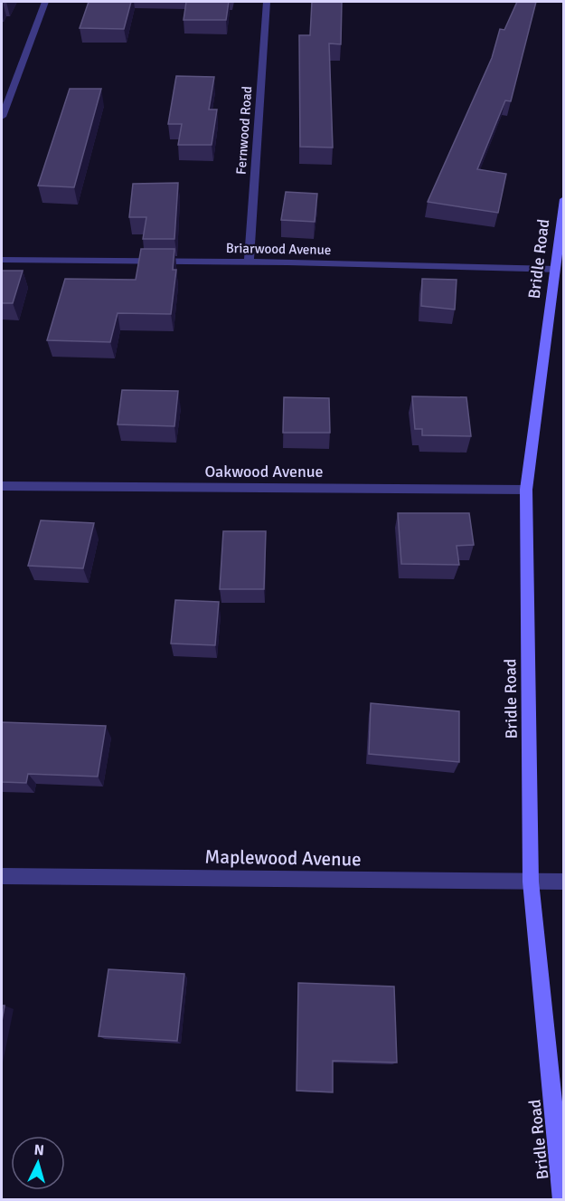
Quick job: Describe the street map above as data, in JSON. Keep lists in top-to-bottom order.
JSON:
{
  "streets": {
    "street": [
      "Fernwood Road",
      "Briarwood Avenue",
      "Bridle Road",
      "Oakwood Avenue",
      "Maplewood Avenue"
    ]
  },
  "crossings": [
    ["Fernwood Road", "Briarwood Avenue"],
    ["Briarwood Avenue", "Bridle Road"],
    ["Bridle Road", "Oakwood Avenue"],
    ["Bridle Road", "Maplewood Avenue"]
  ],
  "north": "top"
}
